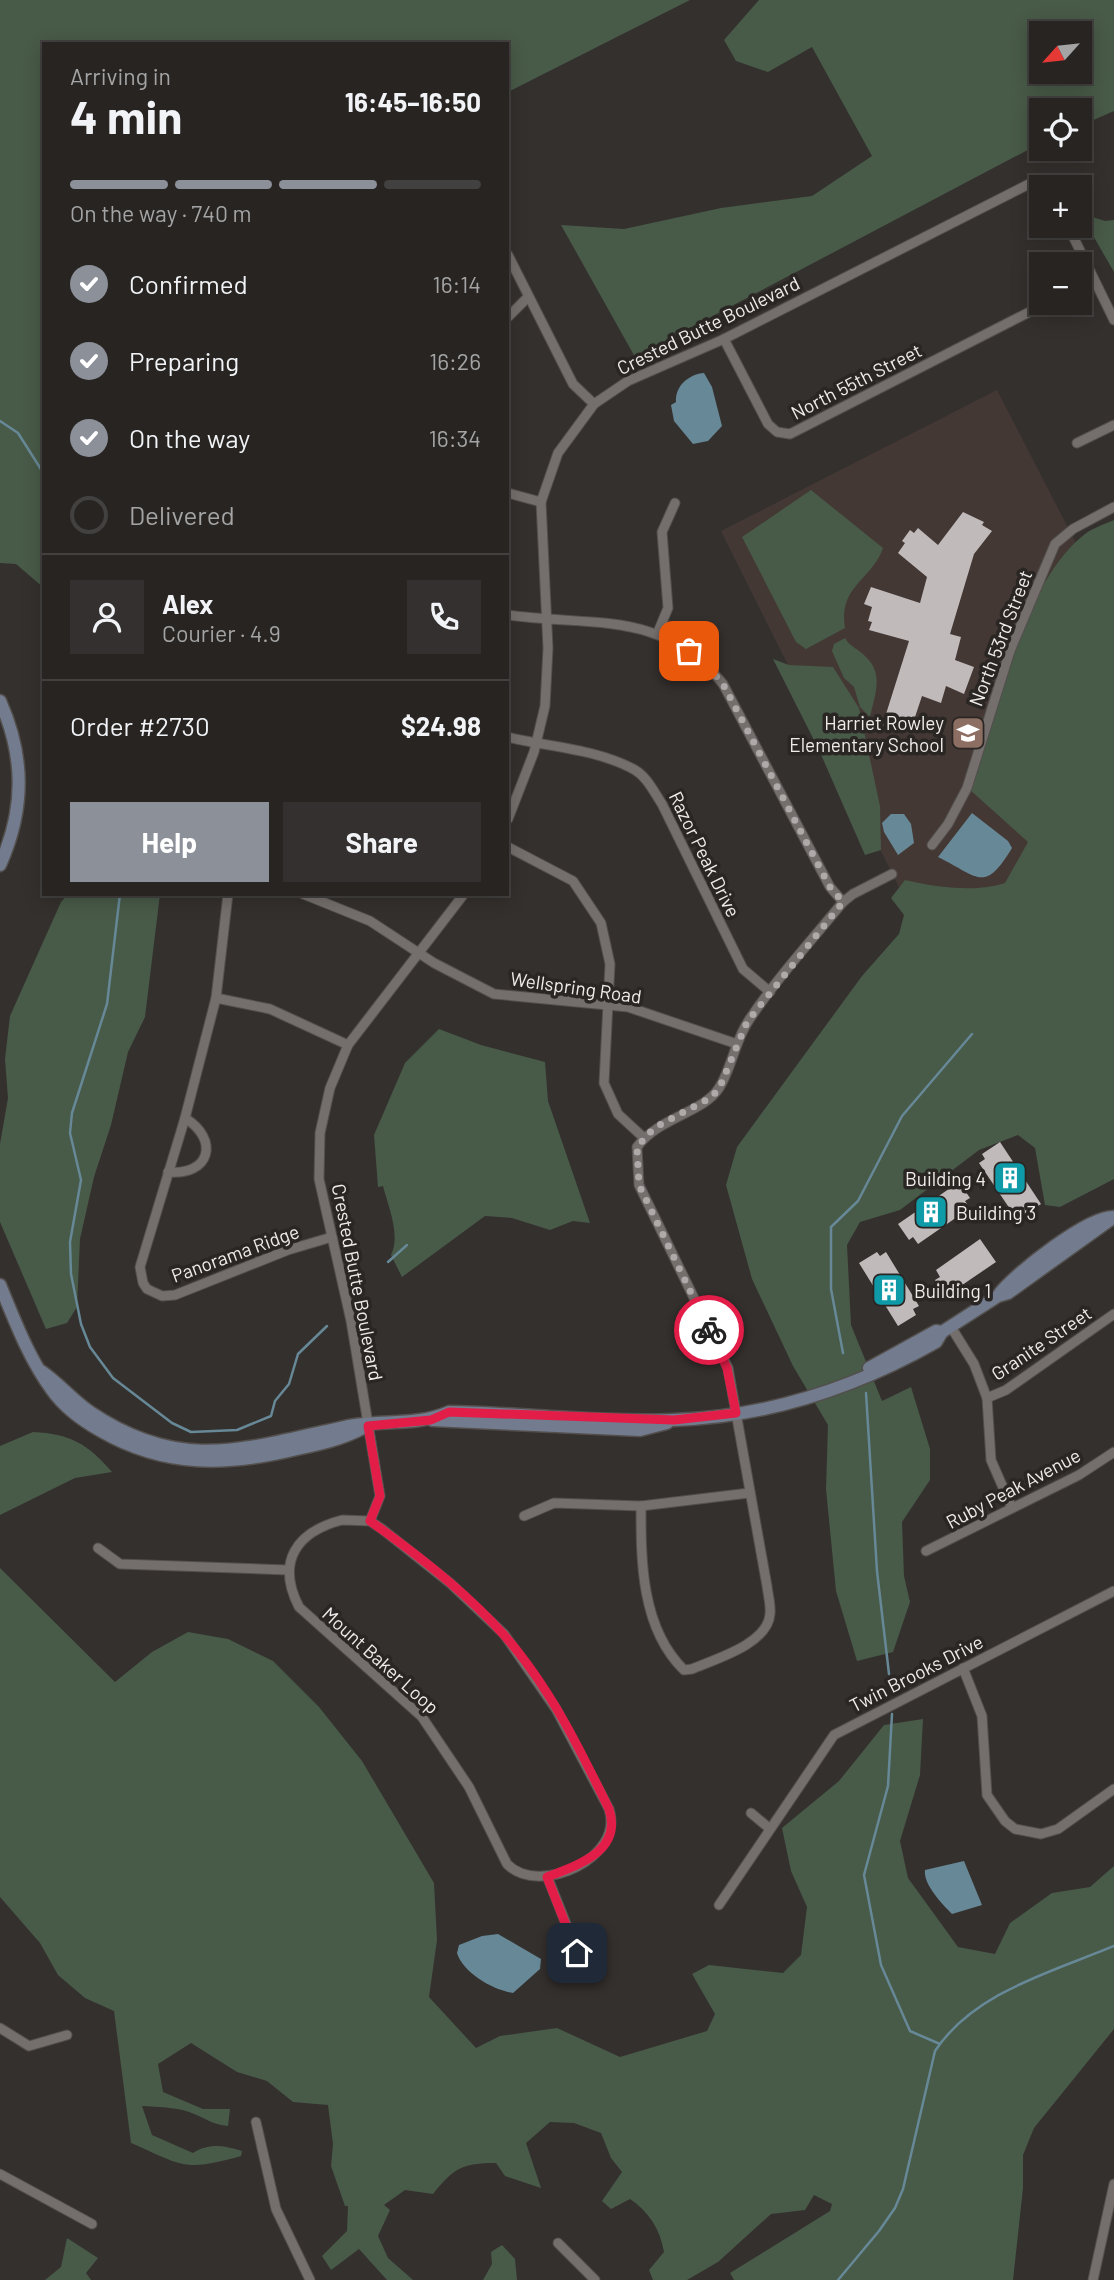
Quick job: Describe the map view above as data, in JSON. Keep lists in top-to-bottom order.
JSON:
{
  "streets": {
    "street": [
      "Crested Butte Boulevard",
      "North 55th Street",
      "North 53rd Street",
      "Razor Peak Drive",
      "Wellspring Road",
      "Panorama Ridge",
      "Granite Street",
      "Ruby Peak Avenue",
      "Mount Baker Loop",
      "Twin Brooks Drive"
    ]
  },
  "crossings": [
    ["Crested Butte Boulevard", "North 55th Street"],
    ["Crested Butte Boulevard", "Razor Peak Drive"],
    ["Crested Butte Boulevard", "Wellspring Road"],
    ["Crested Butte Boulevard", "Panorama Ridge"]
  ],
  "places": {
    "school or university": ["Harriet Rowley Elementary School"],
    "building": ["Building 4", "Building 3", "Building 1"]
  },
  "north": "bottom left",
  "page": {
    "map_buttons": ["+", "−"],
    "heading": ["4 min", "Arriving in", "16:45–16:50"],
    "panel": [
      "Alex",
      "Courier · 4.9",
      "Order #2730",
      "$24.98"
    ],
    "bar": "On the way · 740 m",
    "list": [
      ["Confirmed", "16:14"],
      ["Preparing", "16:26"],
      ["On the way", "16:34"],
      "Delivered"
    ],
    "buttons": ["Help", "Share"]
  }
}
